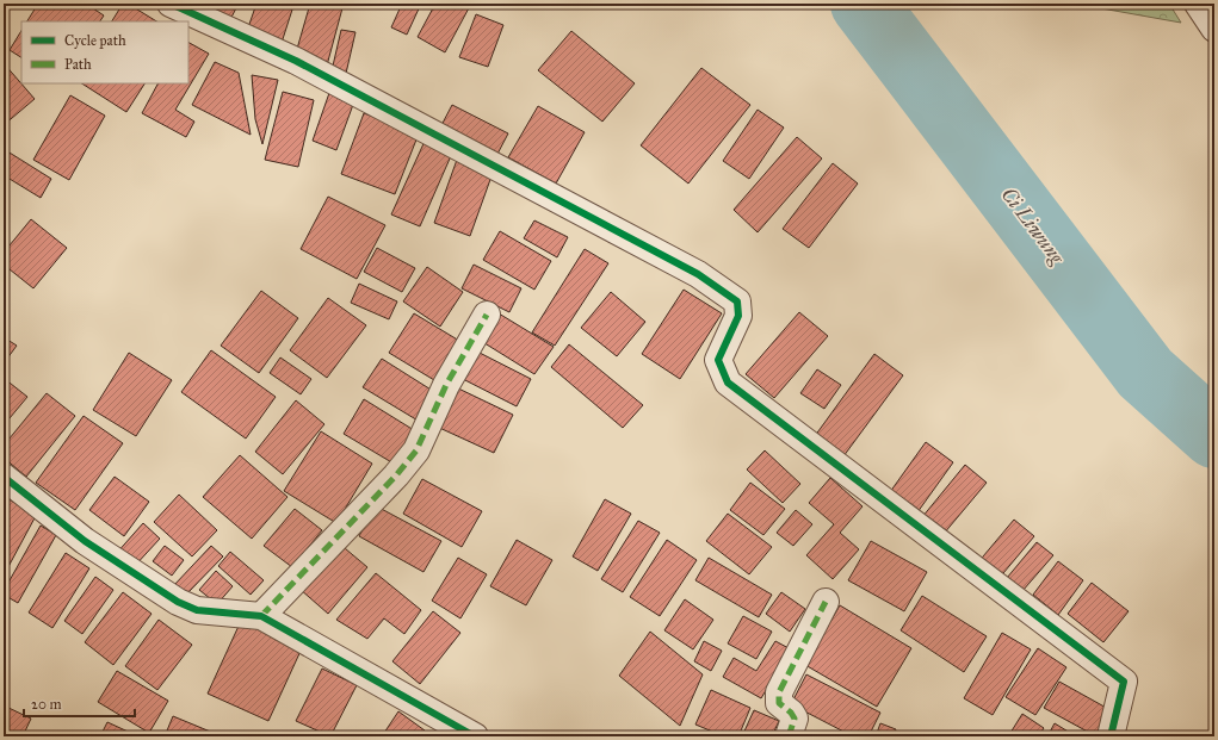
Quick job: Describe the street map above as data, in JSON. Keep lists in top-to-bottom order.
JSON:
{
  "water": ["Ci Liwung"],
  "legend": ["Cycle path", "Path"],
  "scale_bar": "20 m"
}
